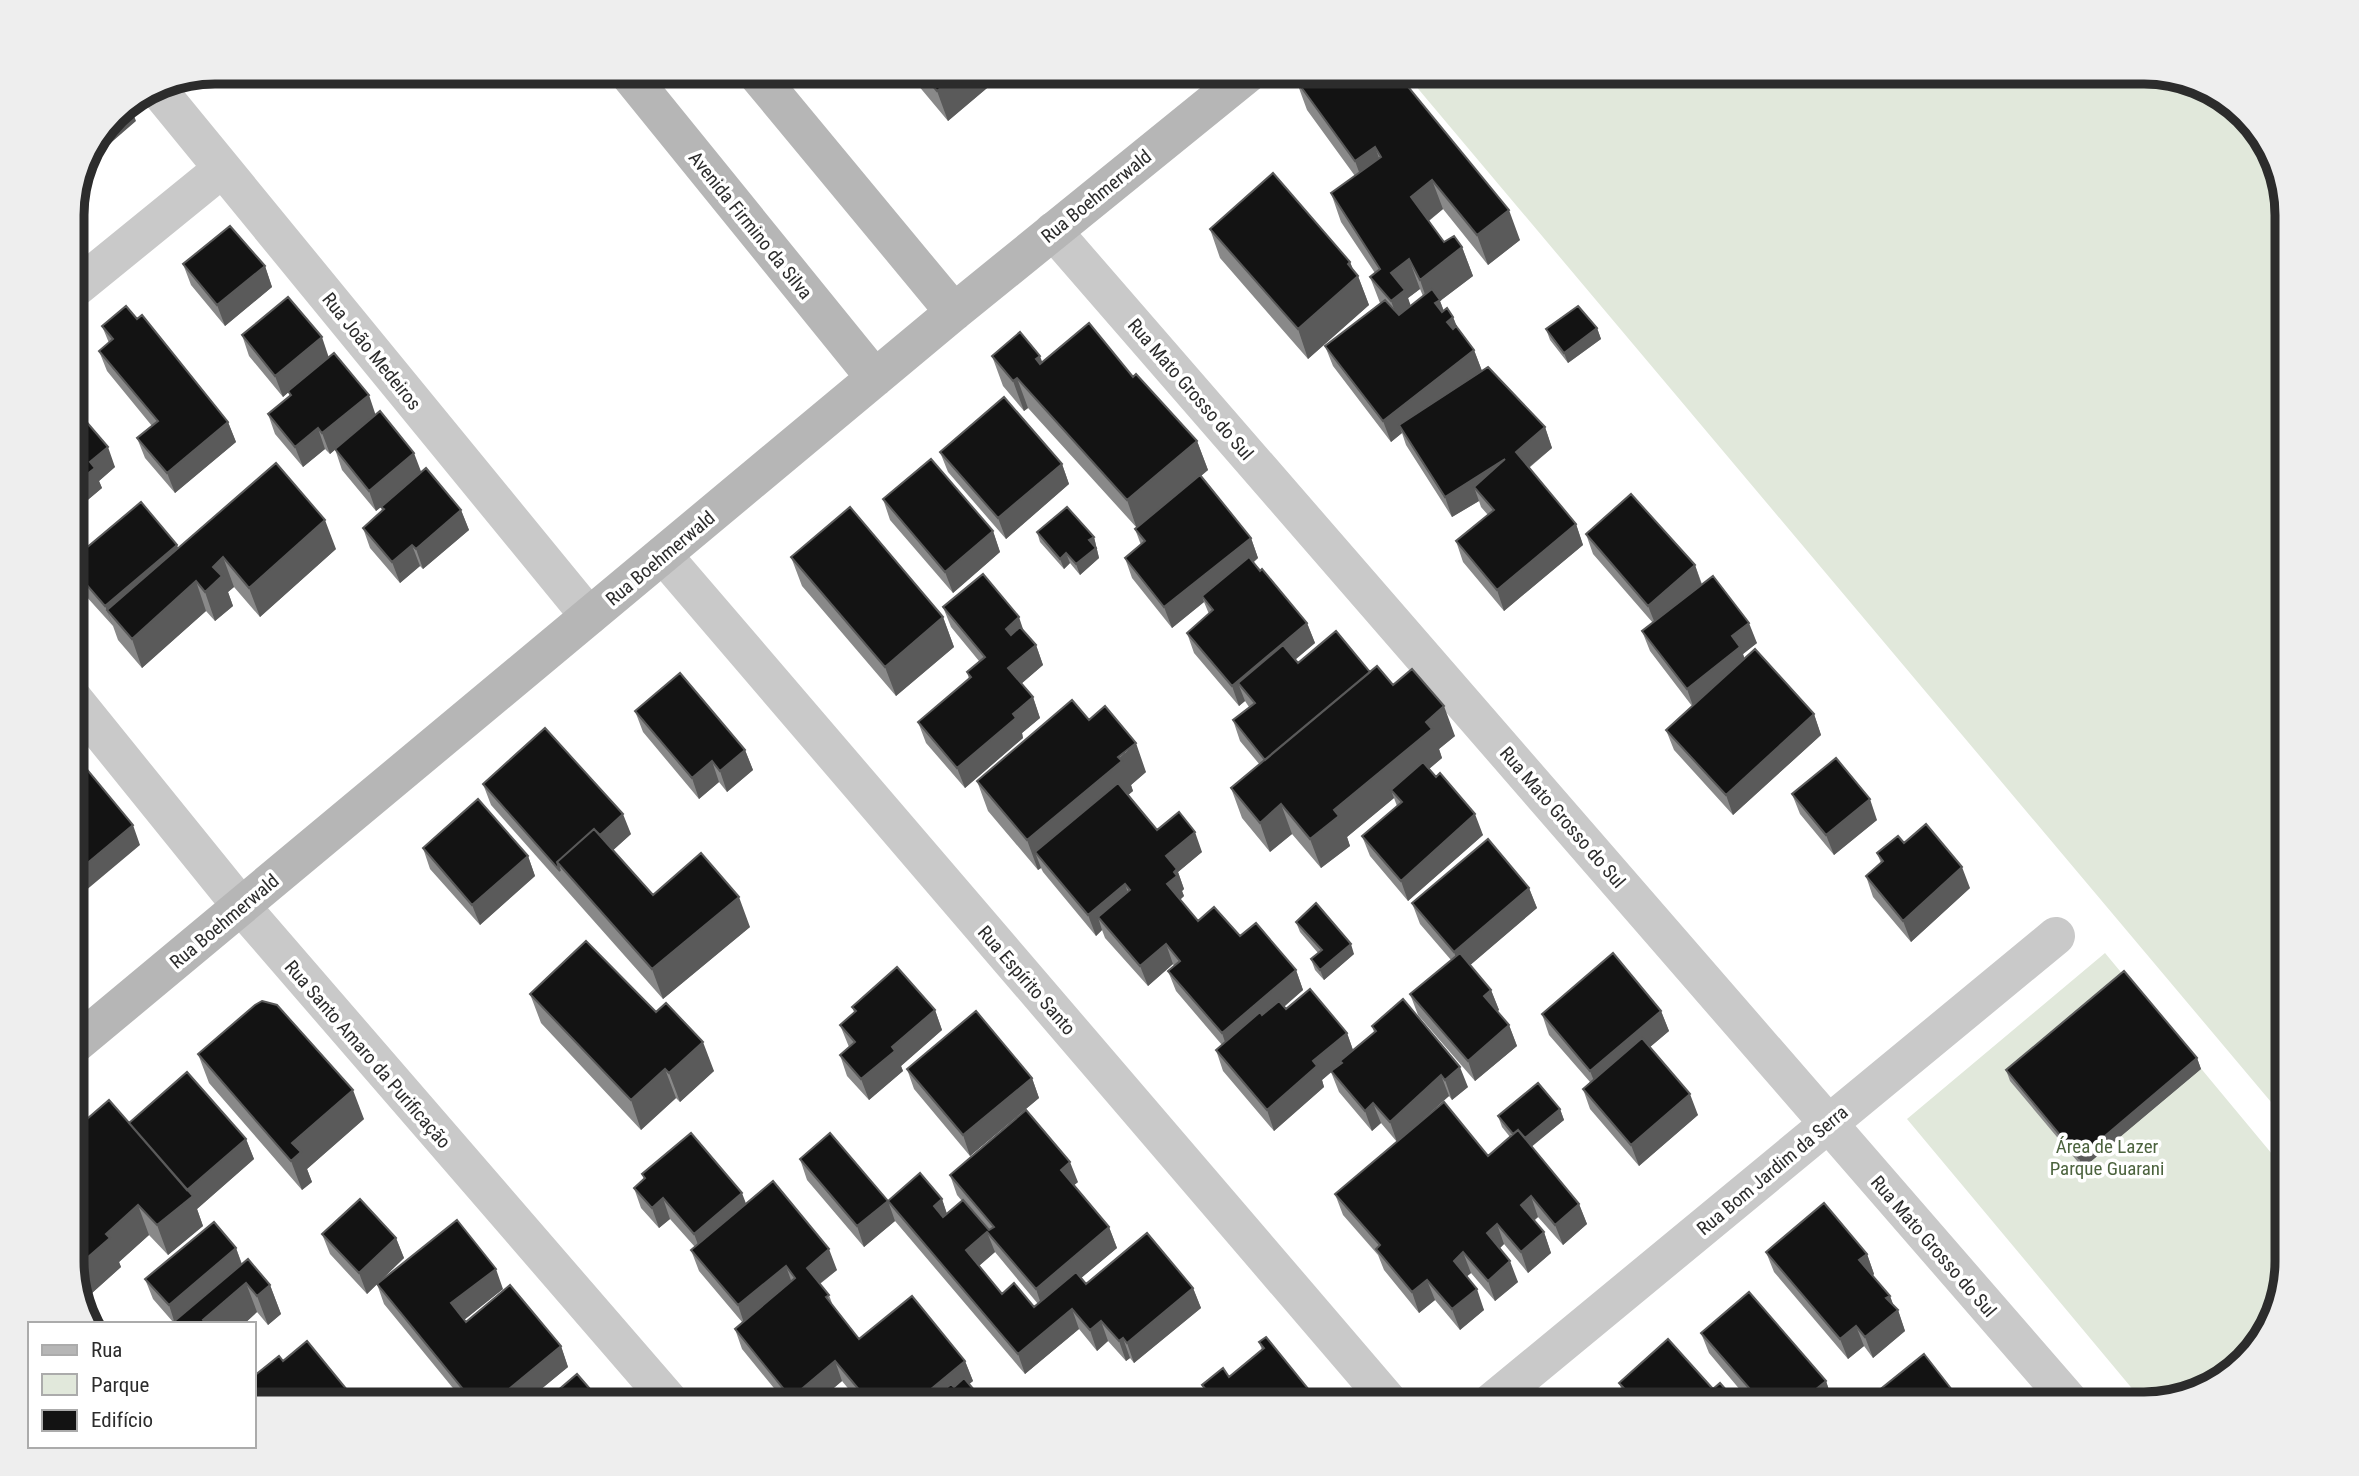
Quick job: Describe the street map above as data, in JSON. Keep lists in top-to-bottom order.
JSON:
{
  "streets": {
    "main road": ["Rua Boehmerwald", "Avenida Firmino da Silva"],
    "street": [
      "Rua João Medeiros",
      "Rua Mato Grosso do Sul",
      "Rua Espírito Santo",
      "Rua Santo Amaro da Purificação",
      "Rua Bom Jardim da Serra"
    ]
  },
  "crossings": [
    ["Rua Boehmerwald", "Avenida Firmino da Silva"],
    ["Rua Boehmerwald", "Rua João Medeiros"],
    ["Rua Boehmerwald", "Rua Mato Grosso do Sul"],
    ["Rua Boehmerwald", "Rua Espírito Santo"],
    ["Rua Boehmerwald", "Rua Santo Amaro da Purificação"],
    ["Rua Mato Grosso do Sul", "Rua Bom Jardim da Serra"]
  ],
  "parks": ["Área de Lazer Parque Guarani"],
  "legend": ["Rua", "Parque", "Edifício"]
}
